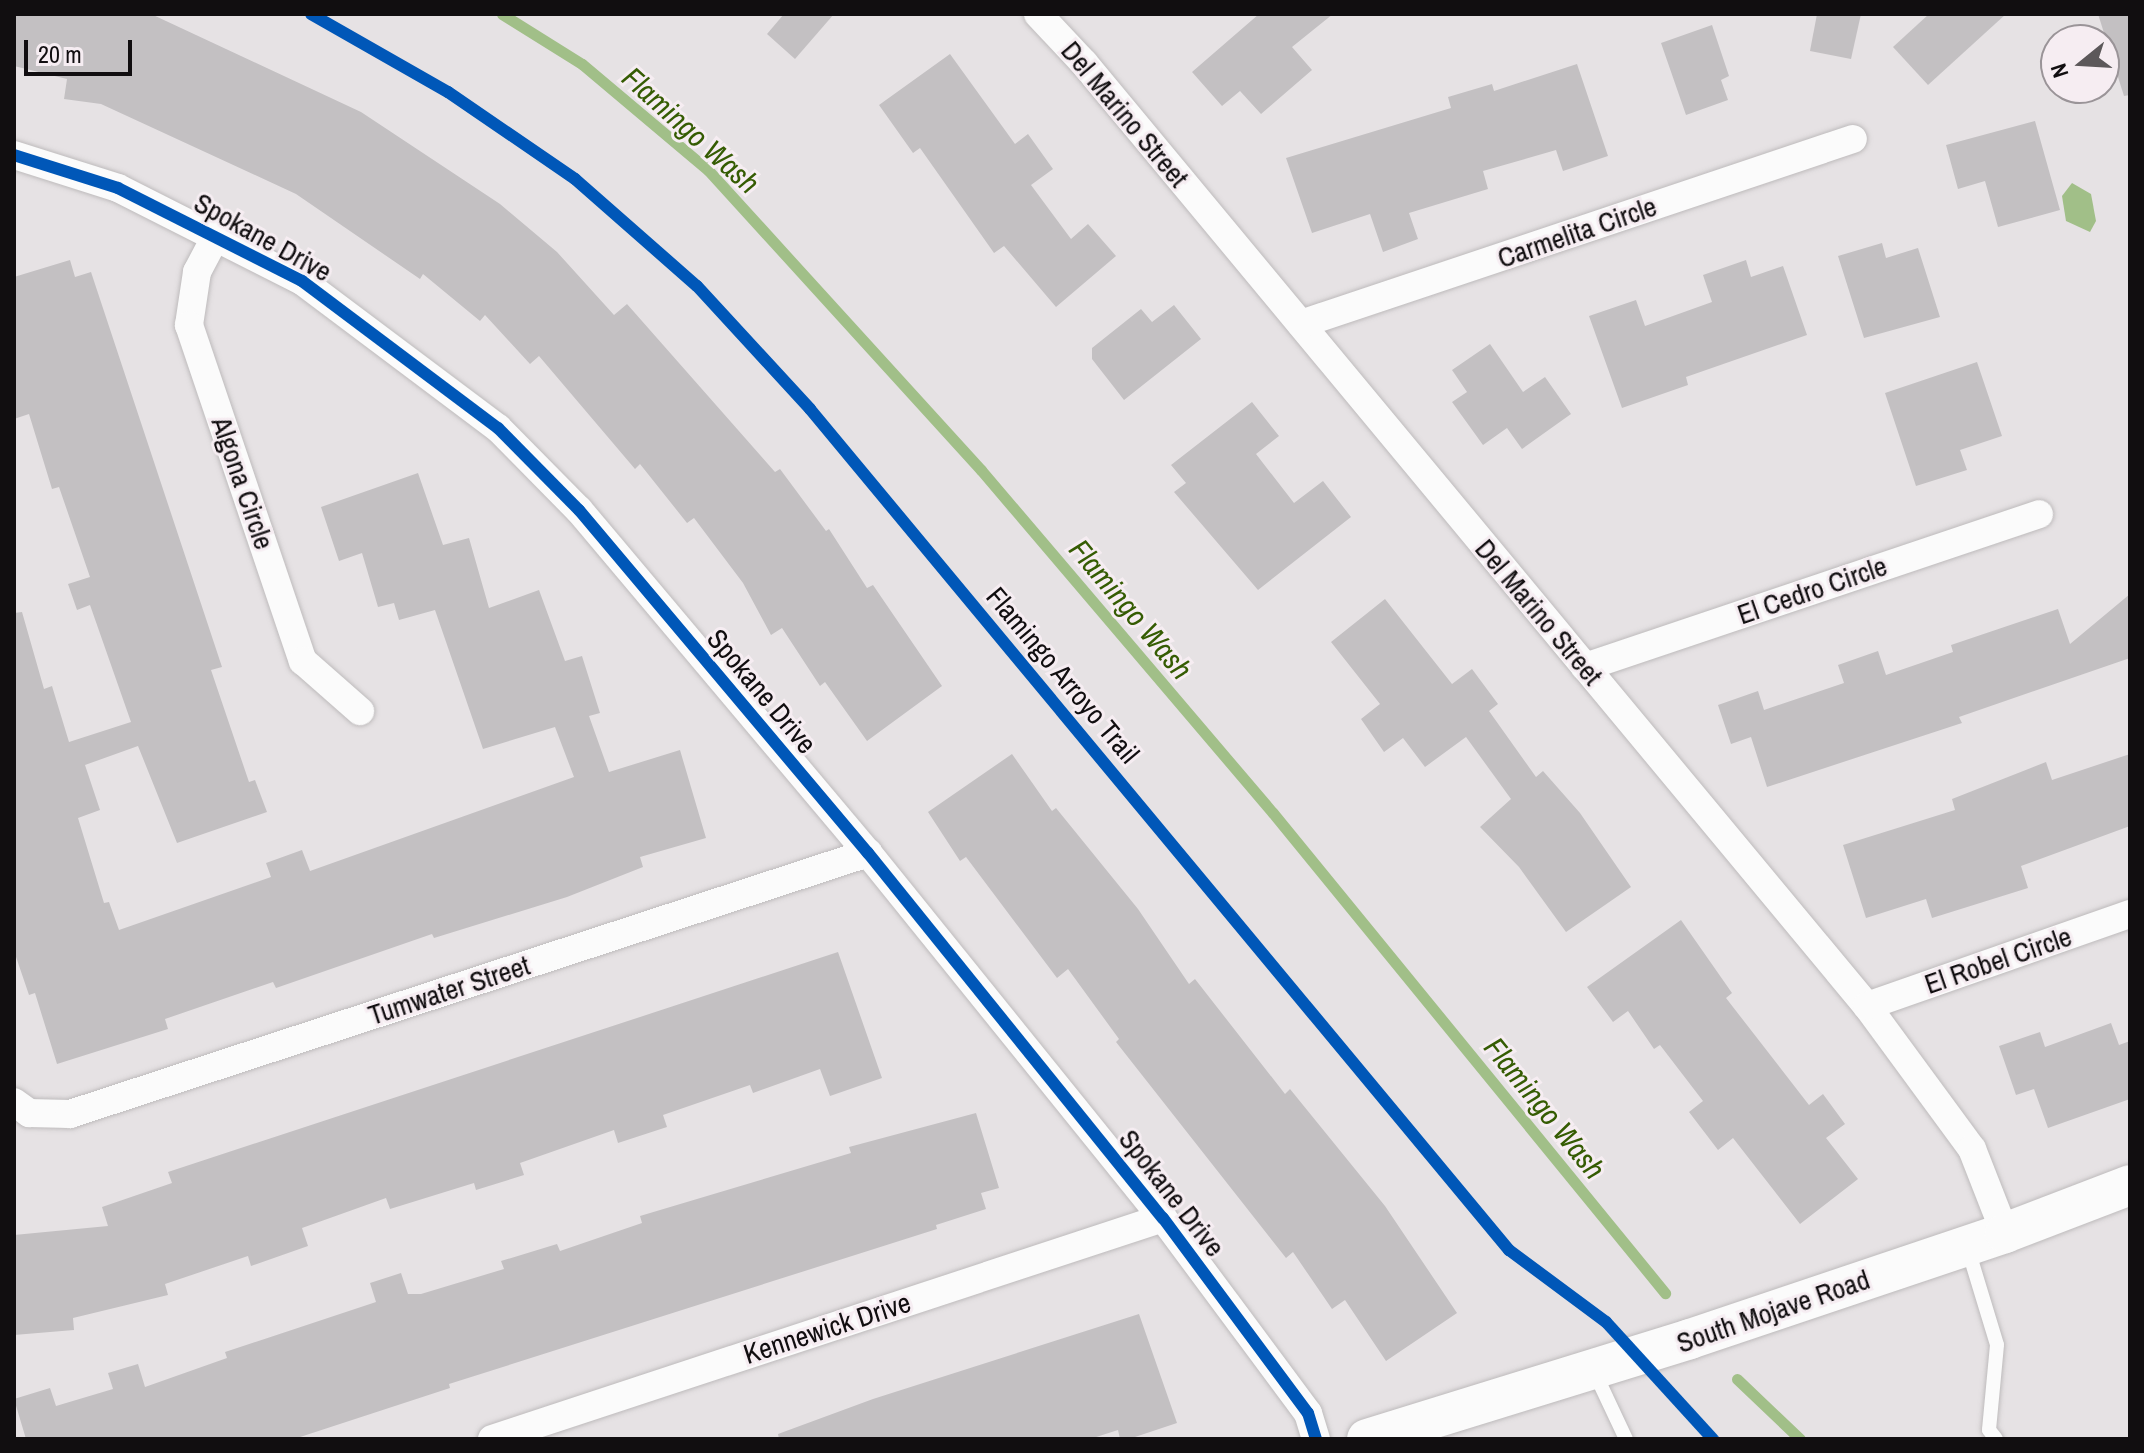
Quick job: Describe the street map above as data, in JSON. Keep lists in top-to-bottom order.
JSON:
{
  "streets": {
    "street": [
      "Del Marino Street",
      "Carmelita Circle",
      "Spokane Drive",
      "Algona Circle",
      "El Cedro Circle",
      "El Robel Circle",
      "Tumwater Street",
      "South Mojave Road",
      "Kennewick Drive"
    ],
    "cycle path": ["Flamingo Arroyo Trail"]
  },
  "crossings": [
    ["Del Marino Street", "Carmelita Circle"],
    ["Del Marino Street", "El Cedro Circle"],
    ["Del Marino Street", "El Robel Circle"],
    ["Del Marino Street", "South Mojave Road"],
    ["Spokane Drive", "Algona Circle"],
    ["Spokane Drive", "Tumwater Street"],
    ["Spokane Drive", "Kennewick Drive"]
  ],
  "water": ["Flamingo Wash"],
  "scale_bar": "20 m",
  "north": "left"
}
